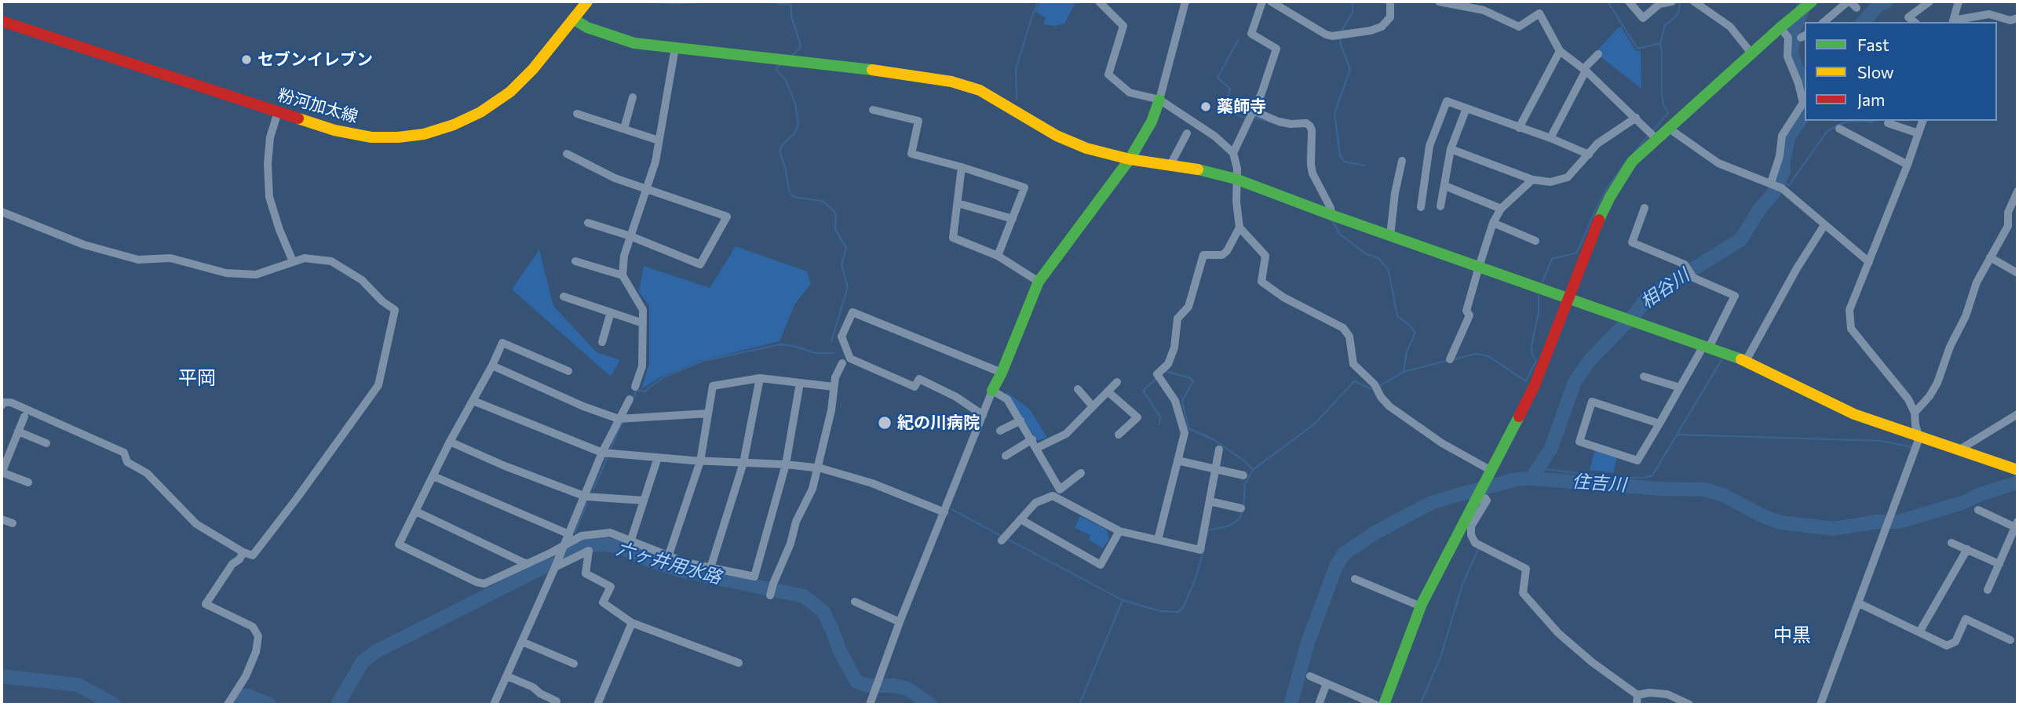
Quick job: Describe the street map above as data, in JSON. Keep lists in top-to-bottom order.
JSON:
{
  "streets": {
    "street": ["粉河加太線"]
  },
  "districts": ["平岡", "中黒"],
  "water": ["相谷川", "住吉川", "六ヶ井用水路"],
  "places": ["セブンイレブン", "薬師寺", "紀の川病院"],
  "legend": ["Fast", "Slow", "Jam"]
}
